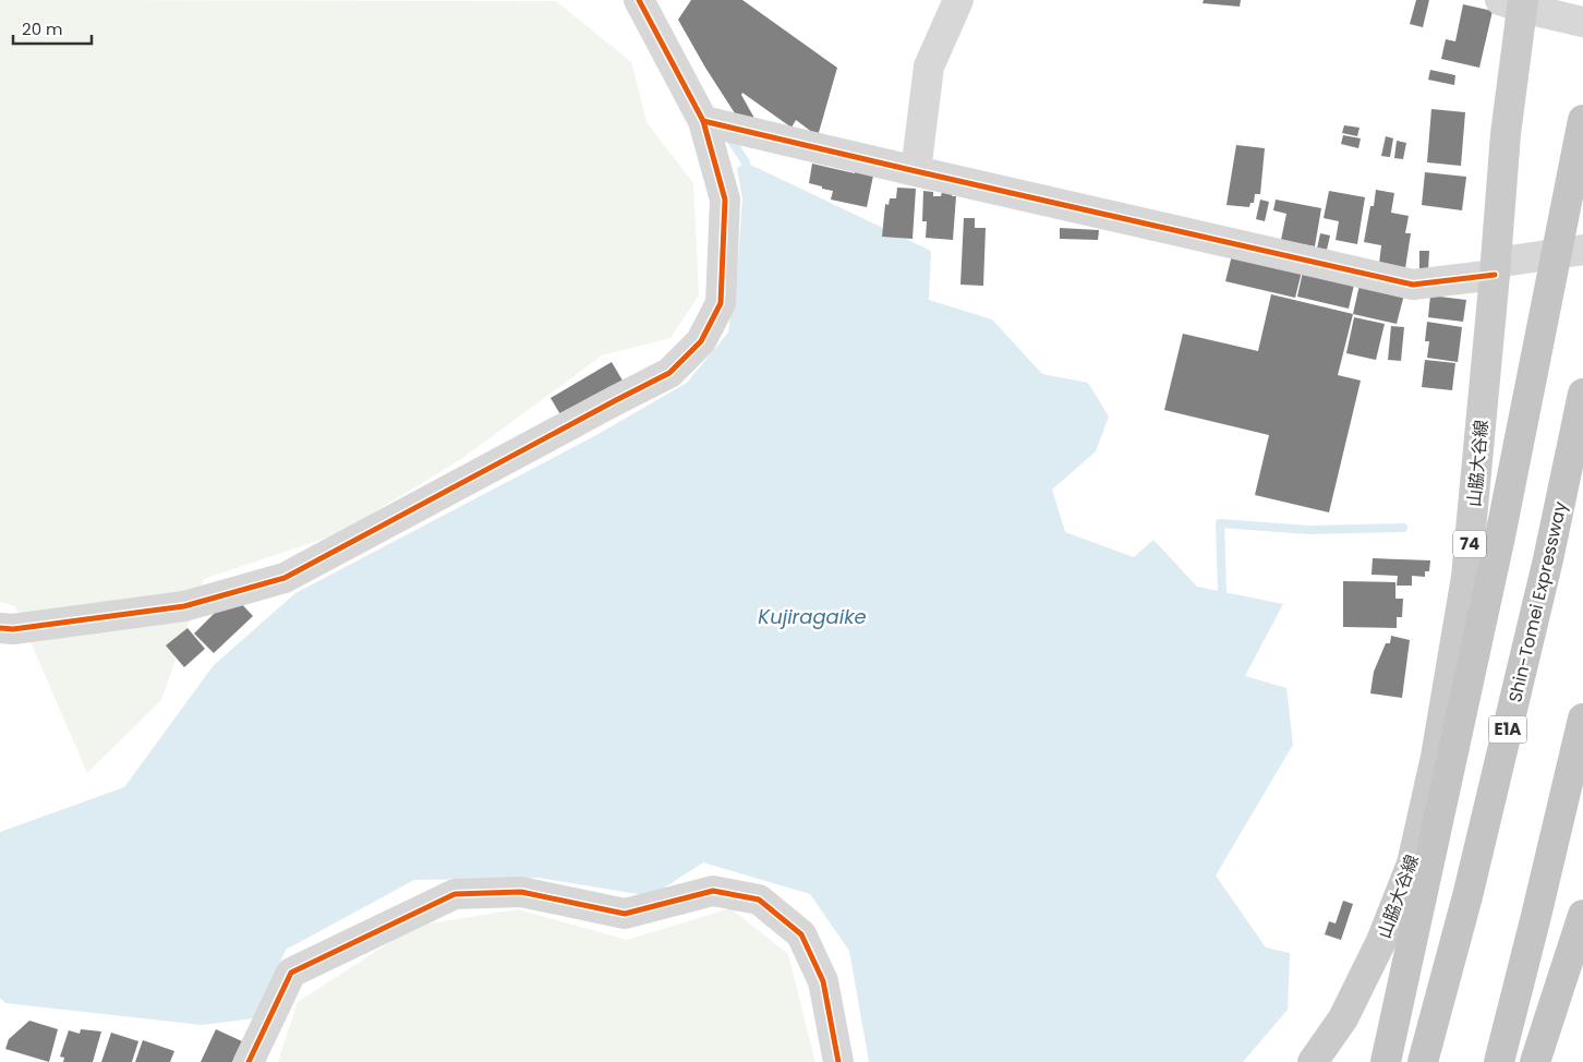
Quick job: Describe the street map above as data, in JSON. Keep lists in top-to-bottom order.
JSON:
{
  "streets": {
    "highway": ["Shin-Tomei Expressway", "E1A"],
    "main road": ["山脇大谷線", "74"]
  },
  "water": ["Kujiragaike"],
  "scale_bar": "20 m"
}
